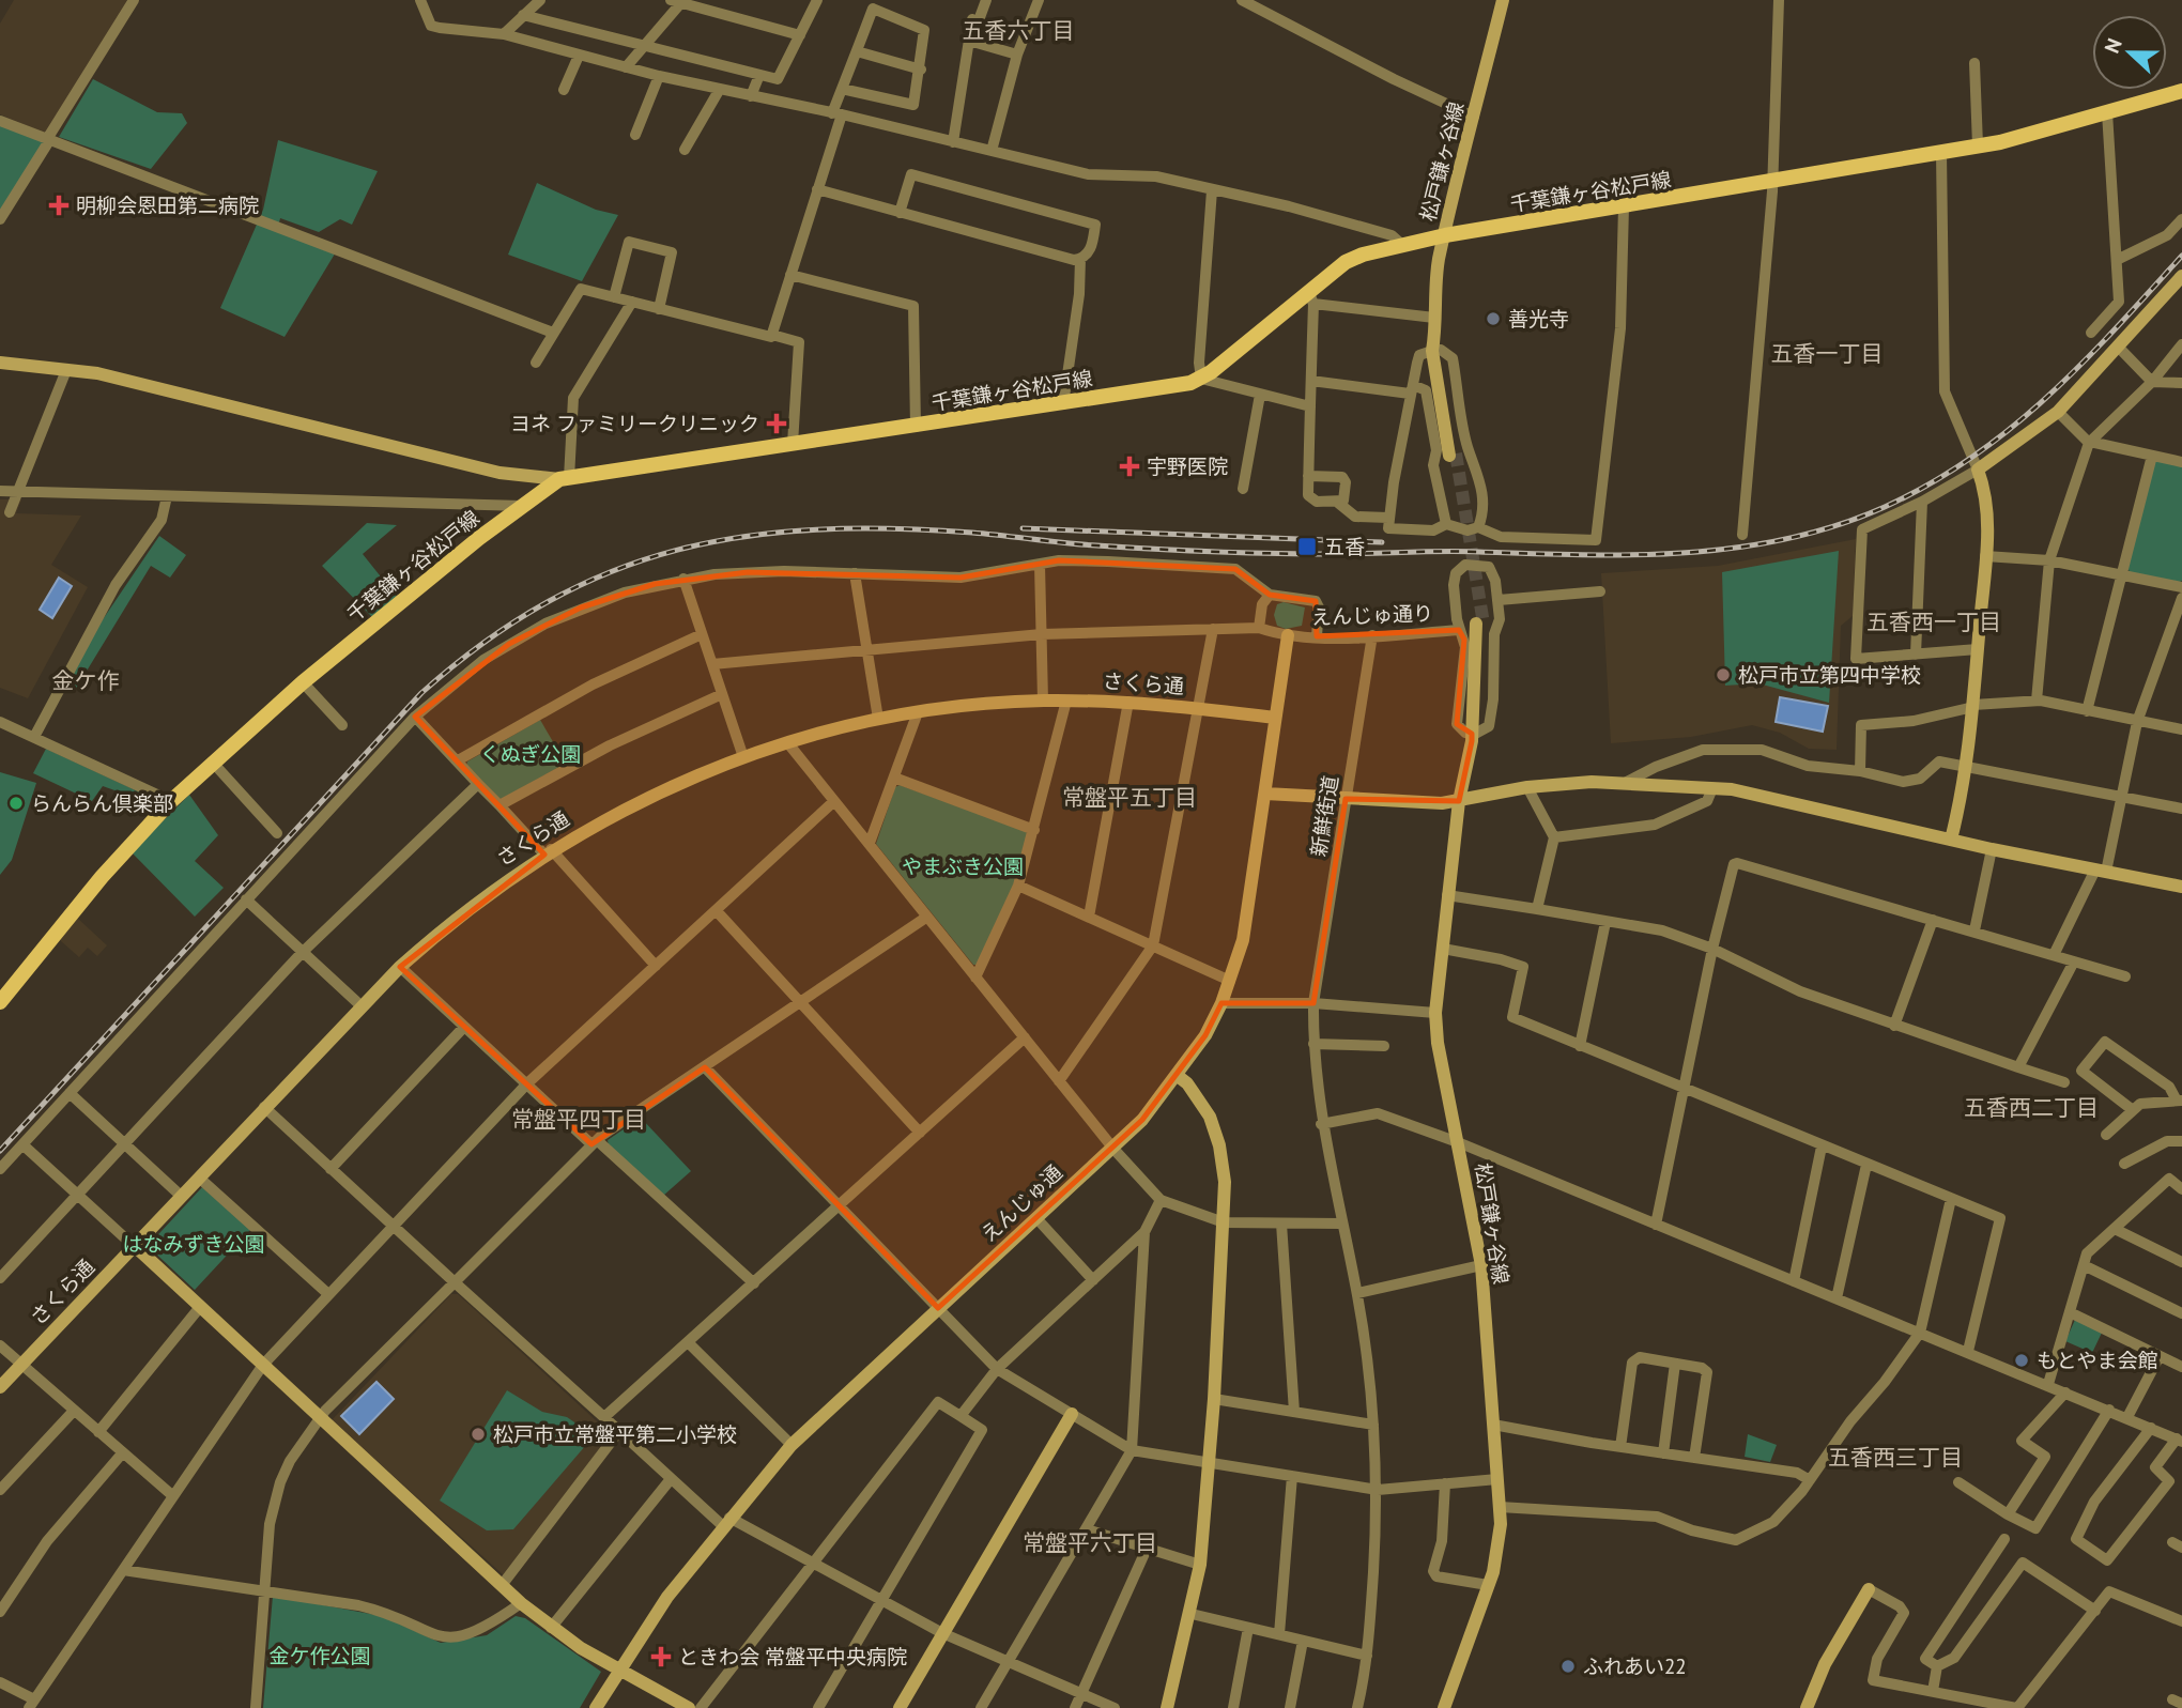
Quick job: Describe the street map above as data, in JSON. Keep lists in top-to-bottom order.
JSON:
{
  "streets": {
    "main road": ["千葉鎌ヶ谷松戸線"],
    "street": [
      "松戸鎌ヶ谷線",
      "えんじゅ通り",
      "さくら通",
      "新鮮街道",
      "えんじゅ通"
    ]
  },
  "crossings": [
    ["松戸鎌ヶ谷線", "千葉鎌ヶ谷松戸線"],
    ["えんじゅ通り", "新鮮街道"],
    ["えんじゅ通り", "えんじゅ通"],
    ["さくら通", "えんじゅ通"]
  ],
  "districts": [
    "五香六丁目",
    "五香一丁目",
    "五香西一丁目",
    "金ケ作",
    "常盤平五丁目",
    "五香西二丁目",
    "常盤平四丁目",
    "五香西三丁目",
    "常盤平六丁目"
  ],
  "parks": [
    "くぬぎ公園",
    "やまぶき公園",
    "はなみずき公園",
    "金ケ作公園"
  ],
  "places": {
    "health": [
      "明柳会恩田第二病院",
      "ヨネ ファミリークリニック",
      "宇野医院",
      "ときわ会 常盤平中央病院"
    ],
    "other": [
      "善光寺",
      "松戸市立第四中学校",
      "らんらん倶楽部",
      "もとやま会館",
      "松戸市立常盤平第二小学校",
      "ふれあい22"
    ],
    "transit": ["五香"]
  },
  "north": "left"
}
